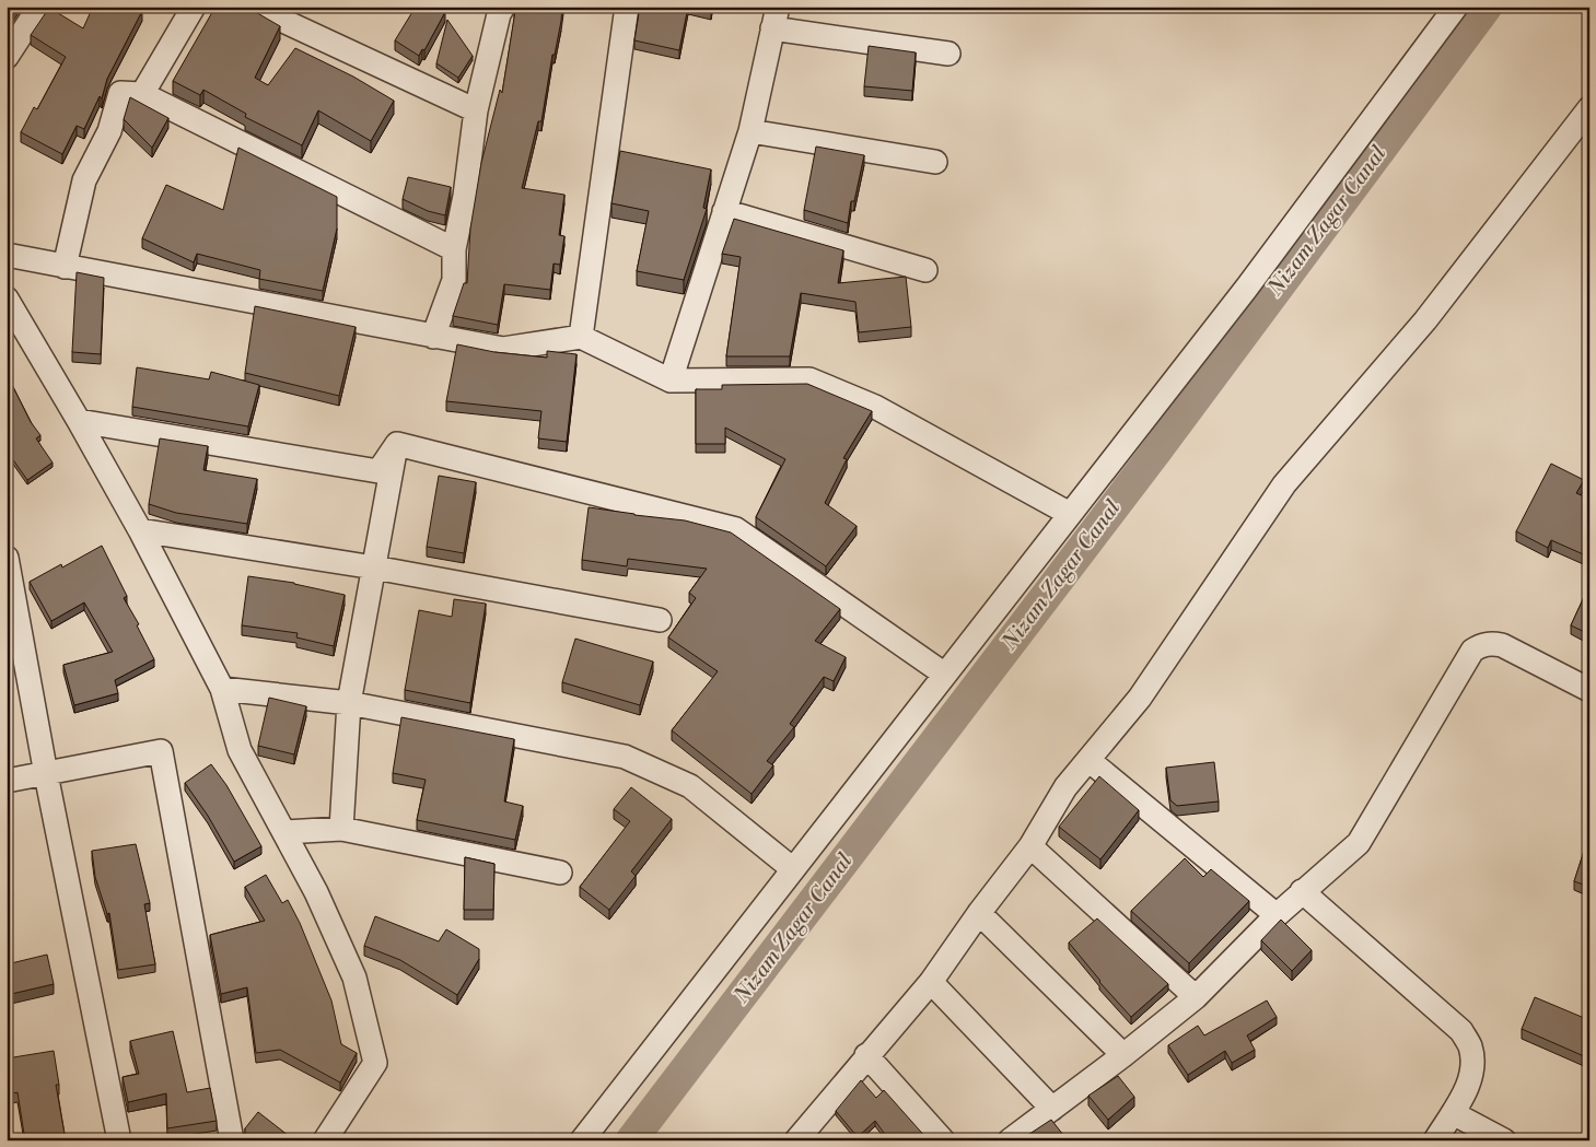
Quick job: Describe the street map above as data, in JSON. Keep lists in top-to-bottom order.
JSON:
{
  "water": ["Nizam Zagar Canal"]
}
